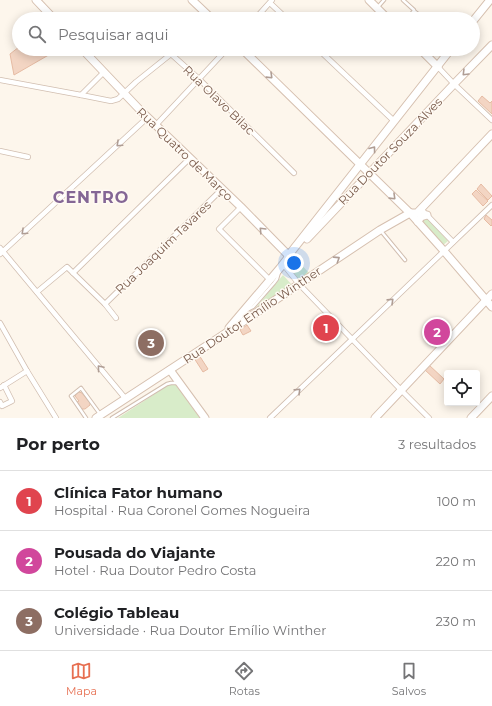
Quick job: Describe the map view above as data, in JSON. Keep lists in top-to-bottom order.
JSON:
{
  "streets": {
    "main road": ["Rua Doutor Souza Alves", "Rua Quatro de Março", "Rua Doutor Emílio Winther"],
    "street": ["Rua Olavo Bilac", "Rua Joaquim Tavares"]
  },
  "crossings": [
    ["Rua Olavo Bilac", "Rua Quatro de Março"],
    ["Rua Doutor Souza Alves", "Rua Quatro de Março"],
    ["Rua Quatro de Março", "Rua Joaquim Tavares"],
    ["Rua Quatro de Março", "Rua Doutor Emílio Winther"]
  ],
  "districts": ["CENTRO"],
  "page": {
    "search": "Pesquisar aqui",
    "pins": ["1", "2", "3"],
    "heading": ["Por perto", "3 resultados"],
    "list": [
      {
        "mark": "1",
        "name": "Clínica Fator humano",
        "note": "Hospital · Rua Coronel Gomes Nogueira",
        "value": "100 m"
      },
      {
        "mark": "2",
        "name": "Pousada do Viajante",
        "note": "Hotel · Rua Doutor Pedro Costa",
        "value": "220 m"
      },
      {
        "mark": "3",
        "name": "Colégio Tableau",
        "note": "Universidade · Rua Doutor Emílio Winther",
        "value": "230 m"
      }
    ],
    "nav": ["Mapa", "Rotas", "Salvos"]
  }
}
